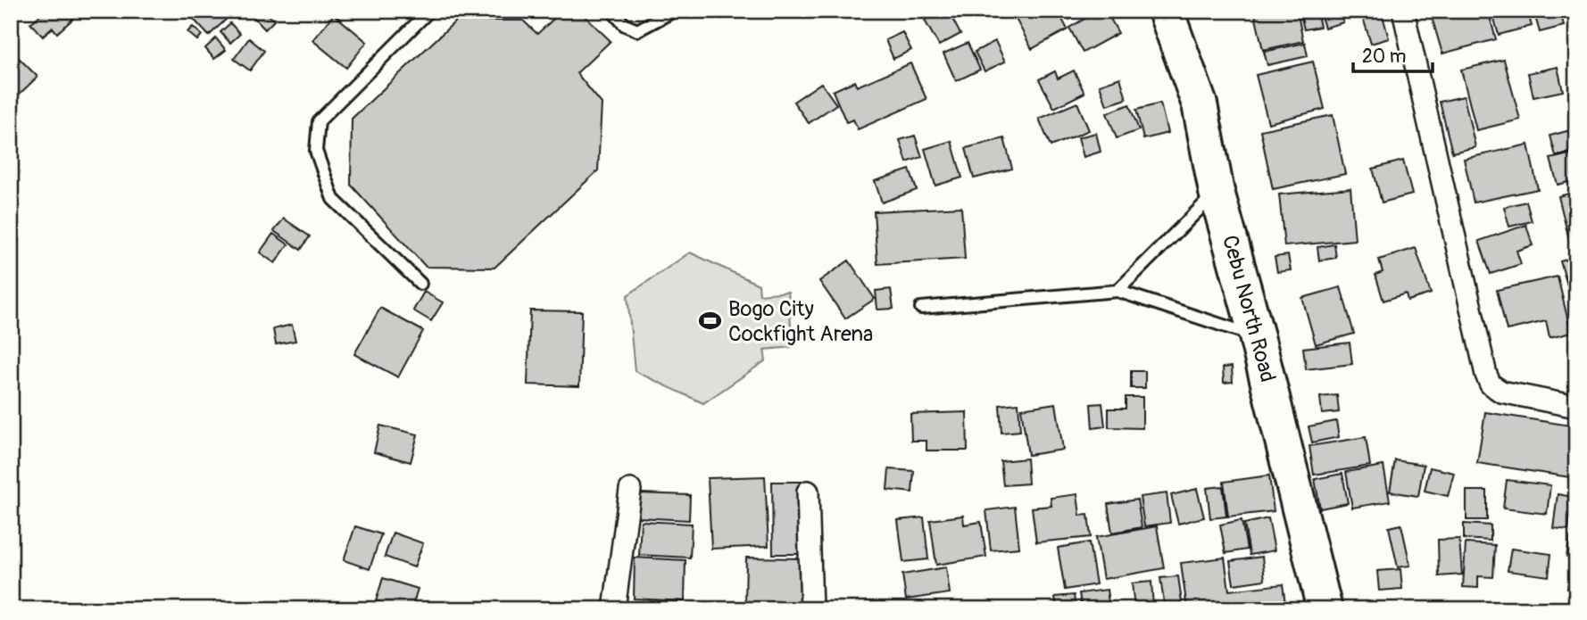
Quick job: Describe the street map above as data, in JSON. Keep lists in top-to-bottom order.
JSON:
{
  "streets": {
    "highway": ["Cebu North Road"]
  },
  "places": {
    "sports": ["Bogo City Cockfight Arena"]
  },
  "scale_bar": "20 m"
}
